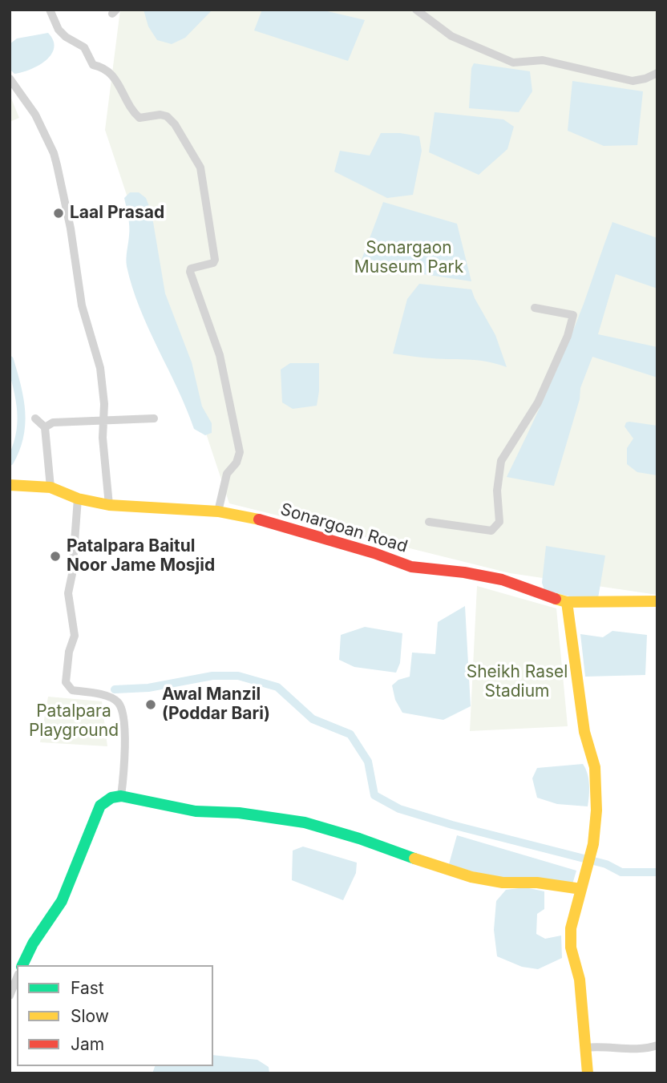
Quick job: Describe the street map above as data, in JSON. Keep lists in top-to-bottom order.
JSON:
{
  "streets": {
    "street": ["Sonargoan Road"]
  },
  "parks": ["Sonargaon Museum Park", "Sheikh Rasel Stadium", "Patalpara Playground"],
  "places": ["Laal Prasad", "Patalpara Baitul Noor Jame Mosjid", "Awal Manzil (Poddar Bari)"],
  "legend": ["Fast", "Slow", "Jam"]
}
